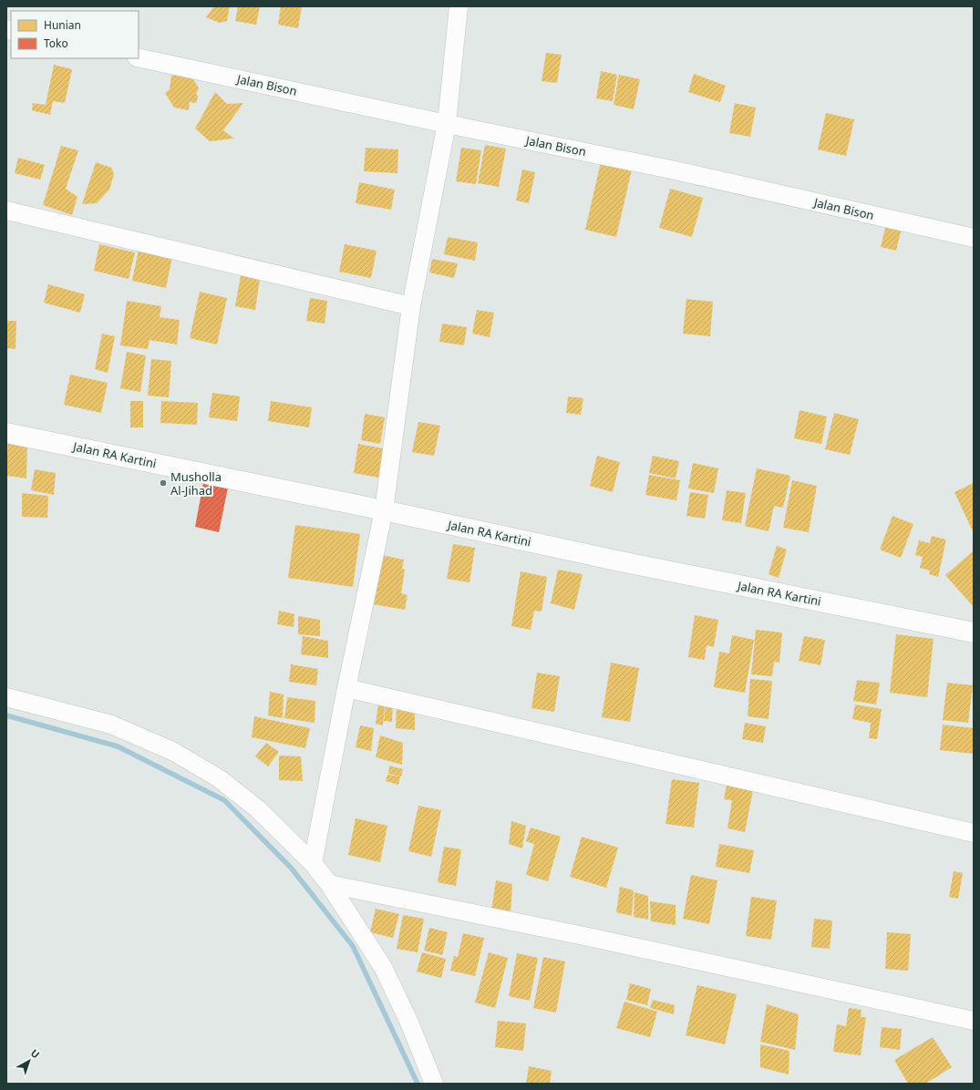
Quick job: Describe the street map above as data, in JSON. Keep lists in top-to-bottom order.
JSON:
{
  "streets": {
    "main road": ["Jalan RA Kartini"],
    "street": ["Jalan Bison"]
  },
  "places": ["Musholla Al-Jihad"],
  "legend": ["Hunian", "Toko"],
  "north": "top right"
}
